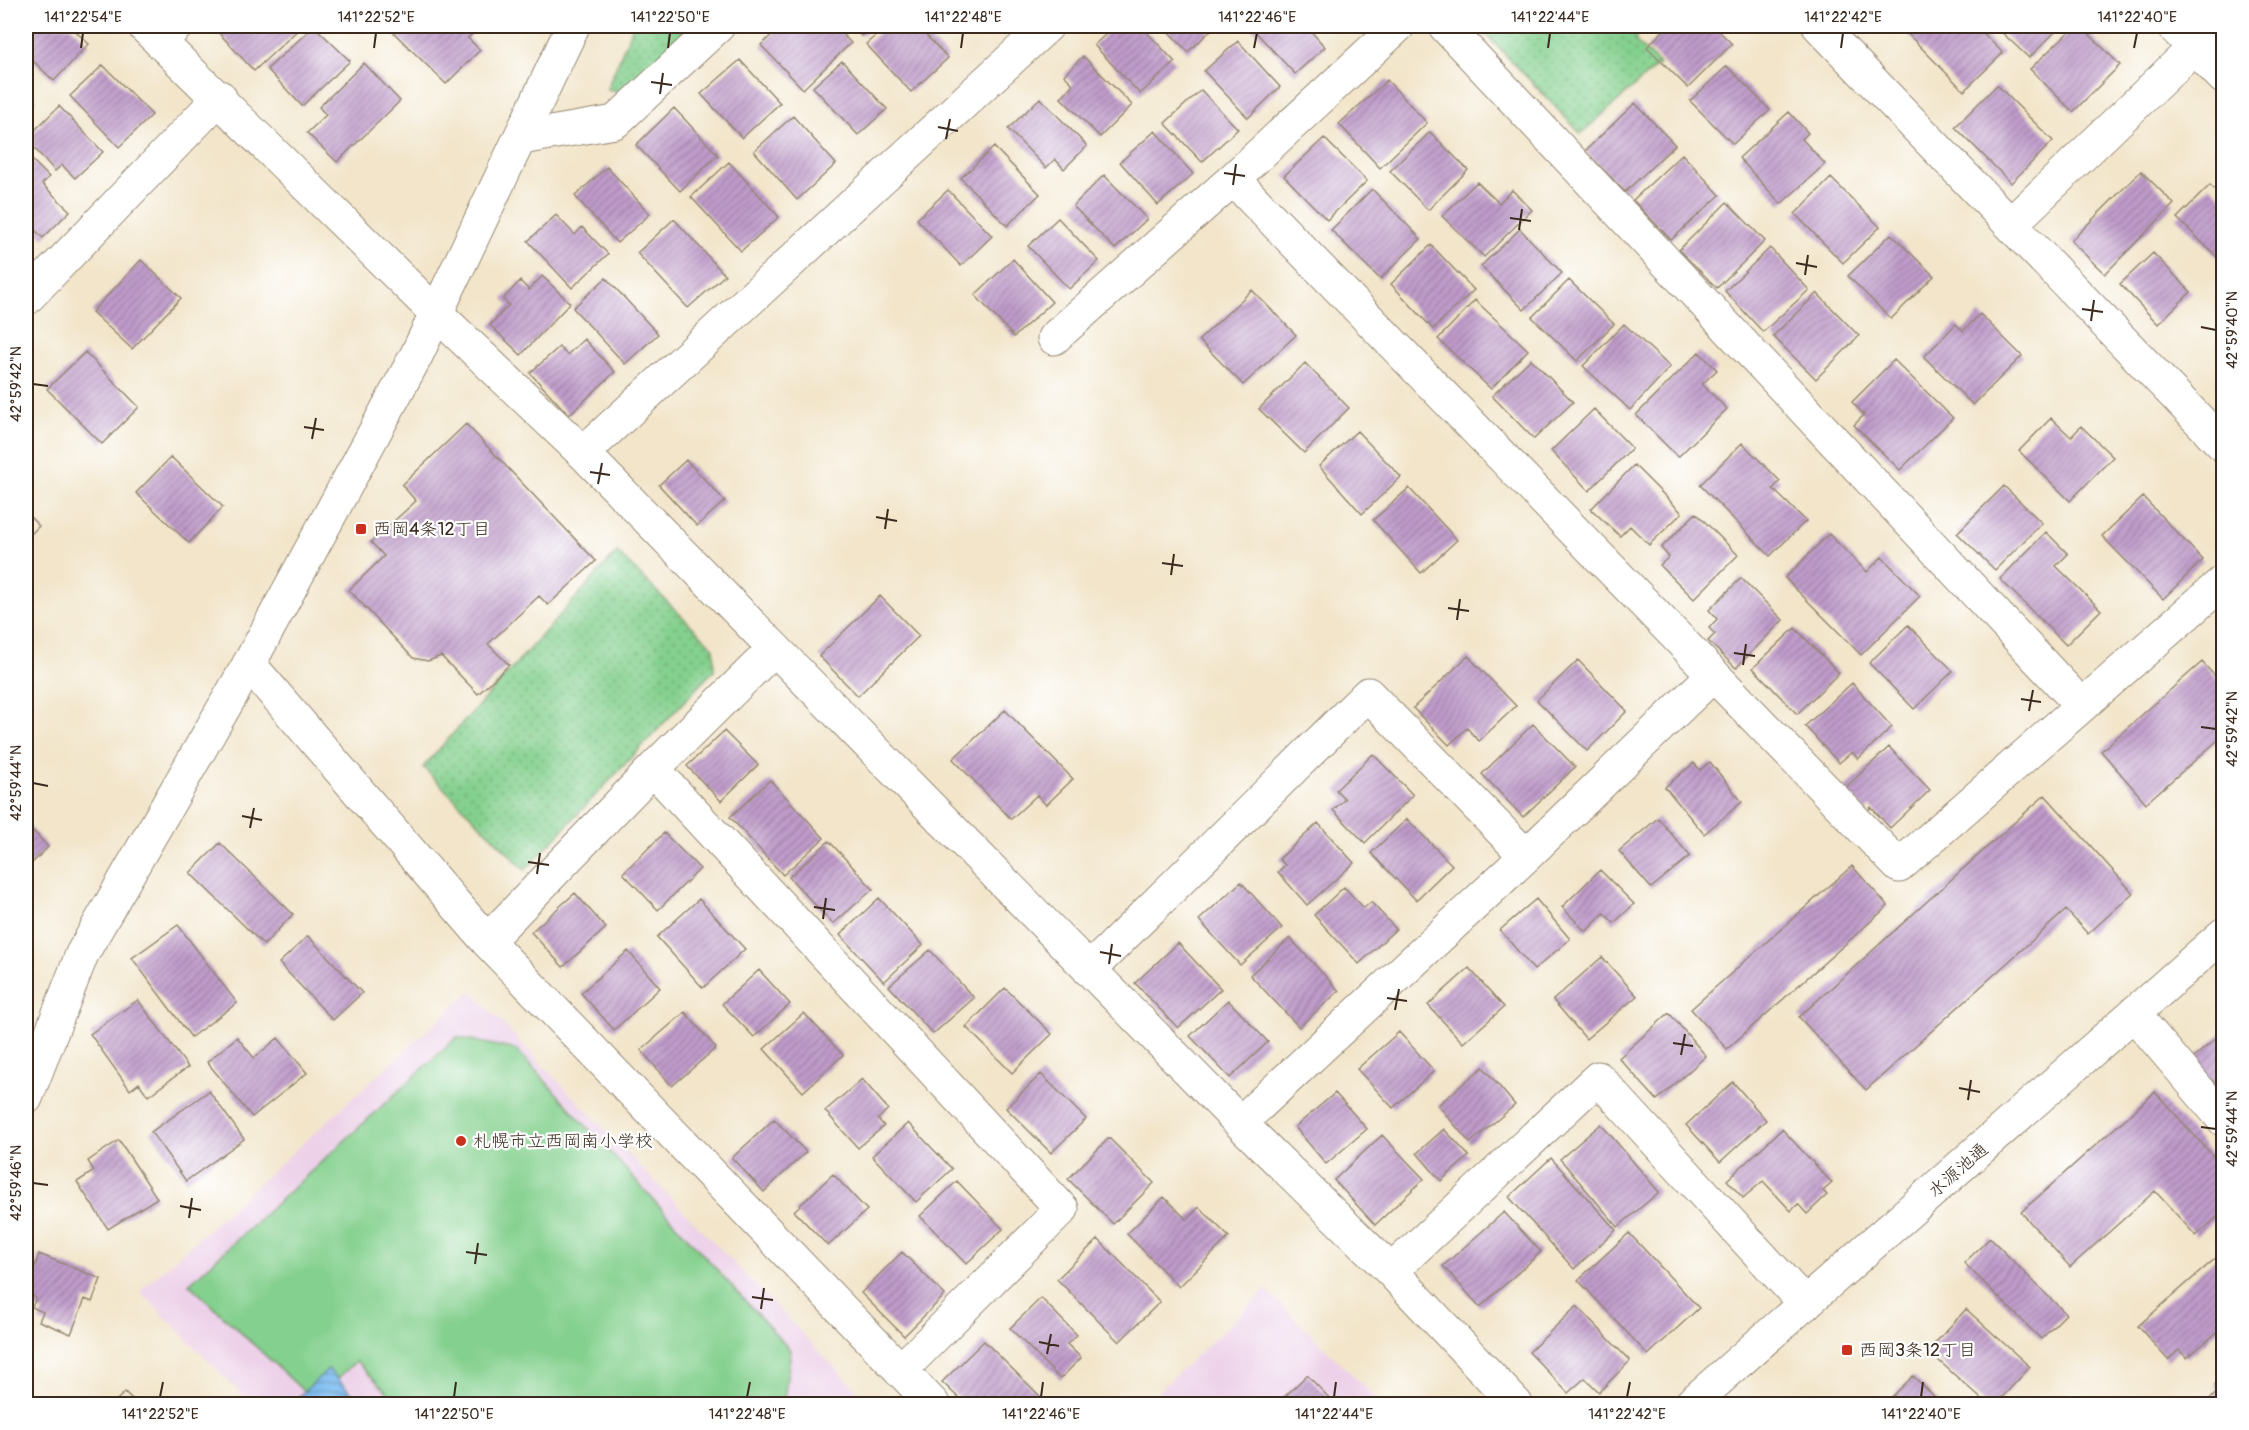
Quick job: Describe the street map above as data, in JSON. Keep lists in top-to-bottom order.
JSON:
{
  "streets": {
    "street": ["水源池通"]
  },
  "places": {
    "transit": ["西岡4条12丁目", "西岡3条12丁目"],
    "other": ["札幌市立西岡南小学校"]
  },
  "coordinates": [
    "141°22'54\"E",
    "141°22'52\"E",
    "141°22'50\"E",
    "141°22'48\"E",
    "141°22'46\"E",
    "141°22'44\"E",
    "141°22'42\"E",
    "141°22'40\"E",
    "42°59'40\"N",
    "42°59'42\"N",
    "42°59'44\"N",
    "42°59'46\"N"
  ]
}
